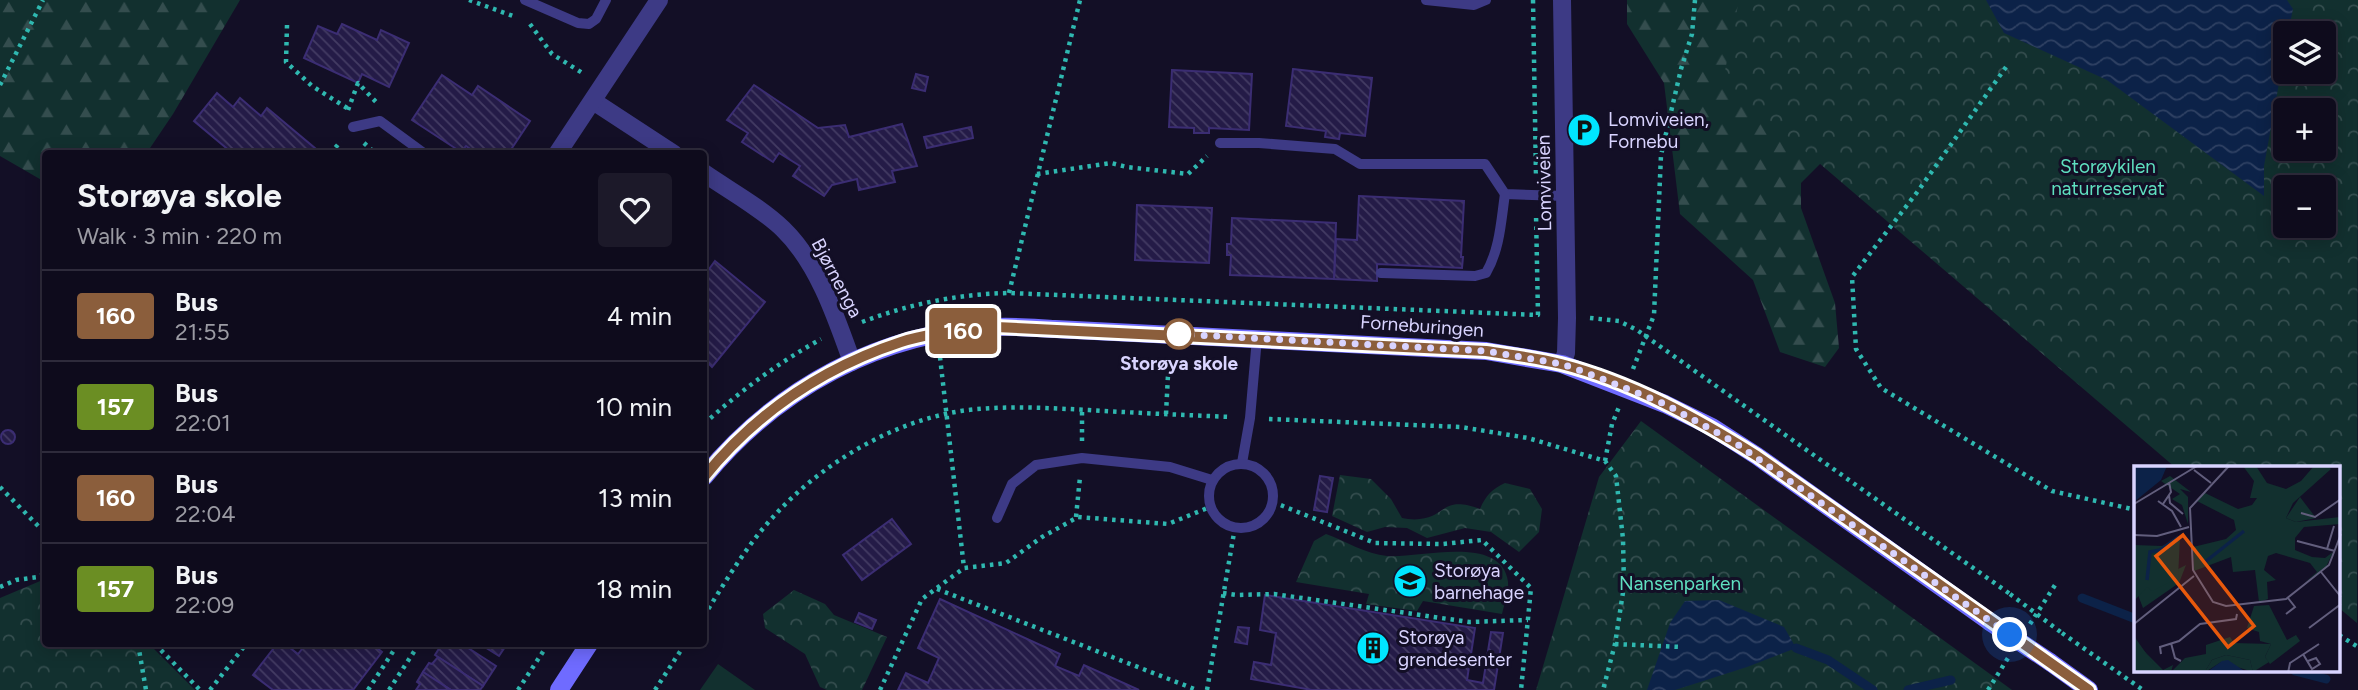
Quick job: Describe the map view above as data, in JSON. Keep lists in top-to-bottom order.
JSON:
{
  "streets": {
    "street": ["Lomviveien", "Bjørnenga", "Forneburingen"]
  },
  "crossings": [
    ["Lomviveien", "Forneburingen"],
    ["Bjørnenga", "Forneburingen"]
  ],
  "parks": ["Storøykilen naturreservat", "Nansenparken"],
  "places": {
    "parking": ["Lomviveien, Fornebu"],
    "other": ["Storøya skole"],
    "school or university": ["Storøya barnehage"],
    "building": ["Storøya grendesenter"]
  },
  "lines": ["bus line 160"],
  "page": {
    "on_map": "160",
    "map_buttons": ["+", "−"],
    "heading": ["Storøya skole", "Walk · 3 min · 220 m"],
    "list": [
      {
        "mark": "160",
        "name": "Bus",
        "note": "21:55",
        "value": "4 min"
      },
      {
        "mark": "157",
        "name": "Bus",
        "note": "22:01",
        "value": "10 min"
      },
      {
        "mark": "160",
        "name": "Bus",
        "note": "22:04",
        "value": "13 min"
      },
      {
        "mark": "157",
        "name": "Bus",
        "note": "22:09",
        "value": "18 min"
      }
    ]
  }
}
